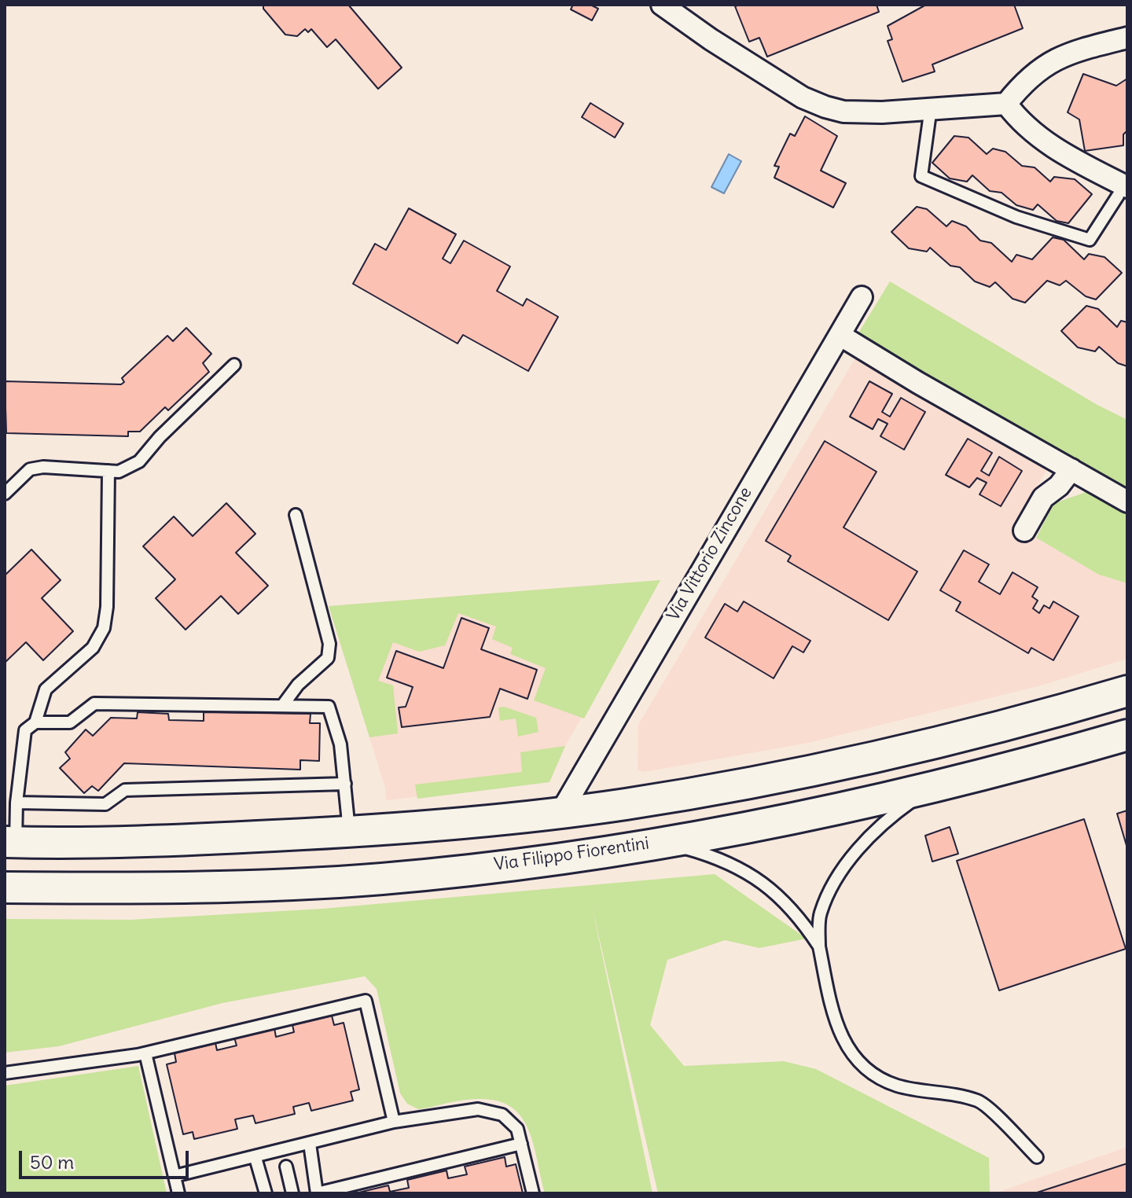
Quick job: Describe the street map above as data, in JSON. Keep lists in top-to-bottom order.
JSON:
{
  "streets": {
    "main road": ["Via Filippo Fiorentini"],
    "street": ["Via Vittorio Zincone"]
  },
  "scale_bar": "50 m"
}
